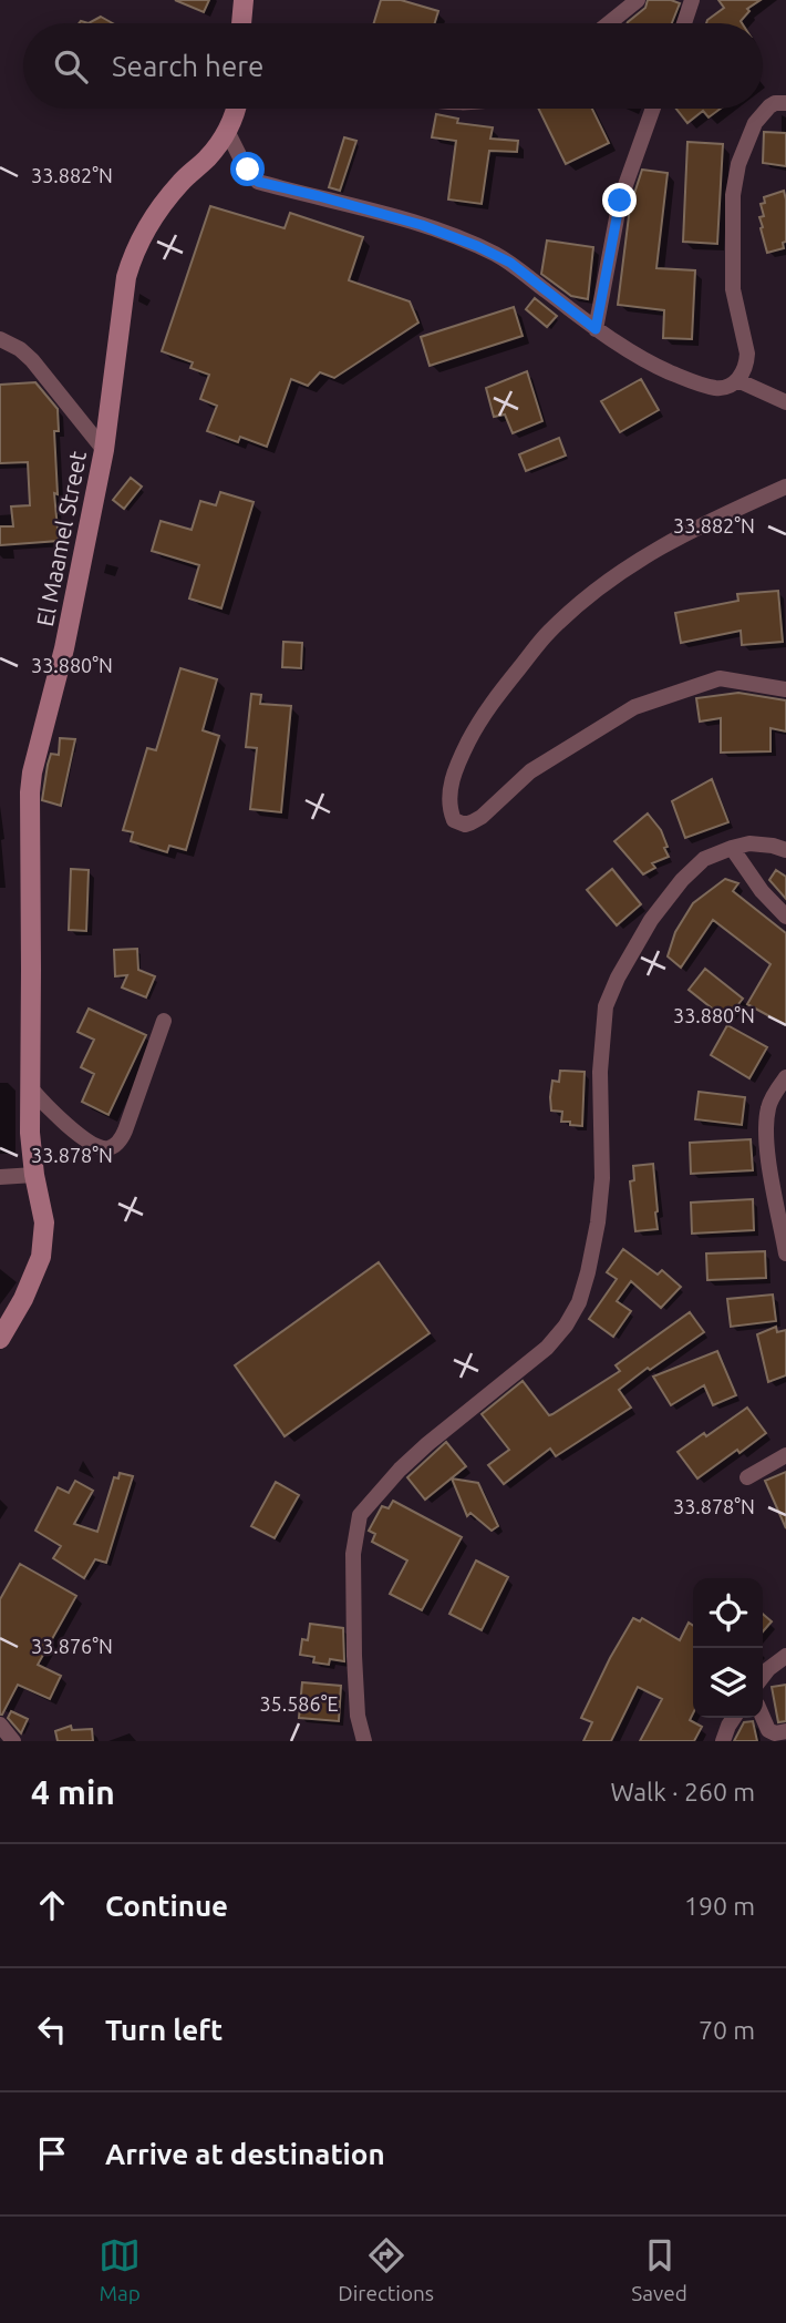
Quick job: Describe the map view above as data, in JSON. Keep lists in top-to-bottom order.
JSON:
{
  "streets": {
    "street": ["El Maamel Street"]
  },
  "page": {
    "search": "Search here",
    "heading": ["4 min", "Walk · 260 m"],
    "list": [
      ["Continue", "190 m"],
      ["Turn left", "70 m"],
      "Arrive at destination"
    ],
    "nav": ["Map", "Directions", "Saved"]
  },
  "coordinates": [
    "33.882°N",
    "33.880°N",
    "33.878°N",
    "33.876°N",
    "35.586°E"
  ]
}
